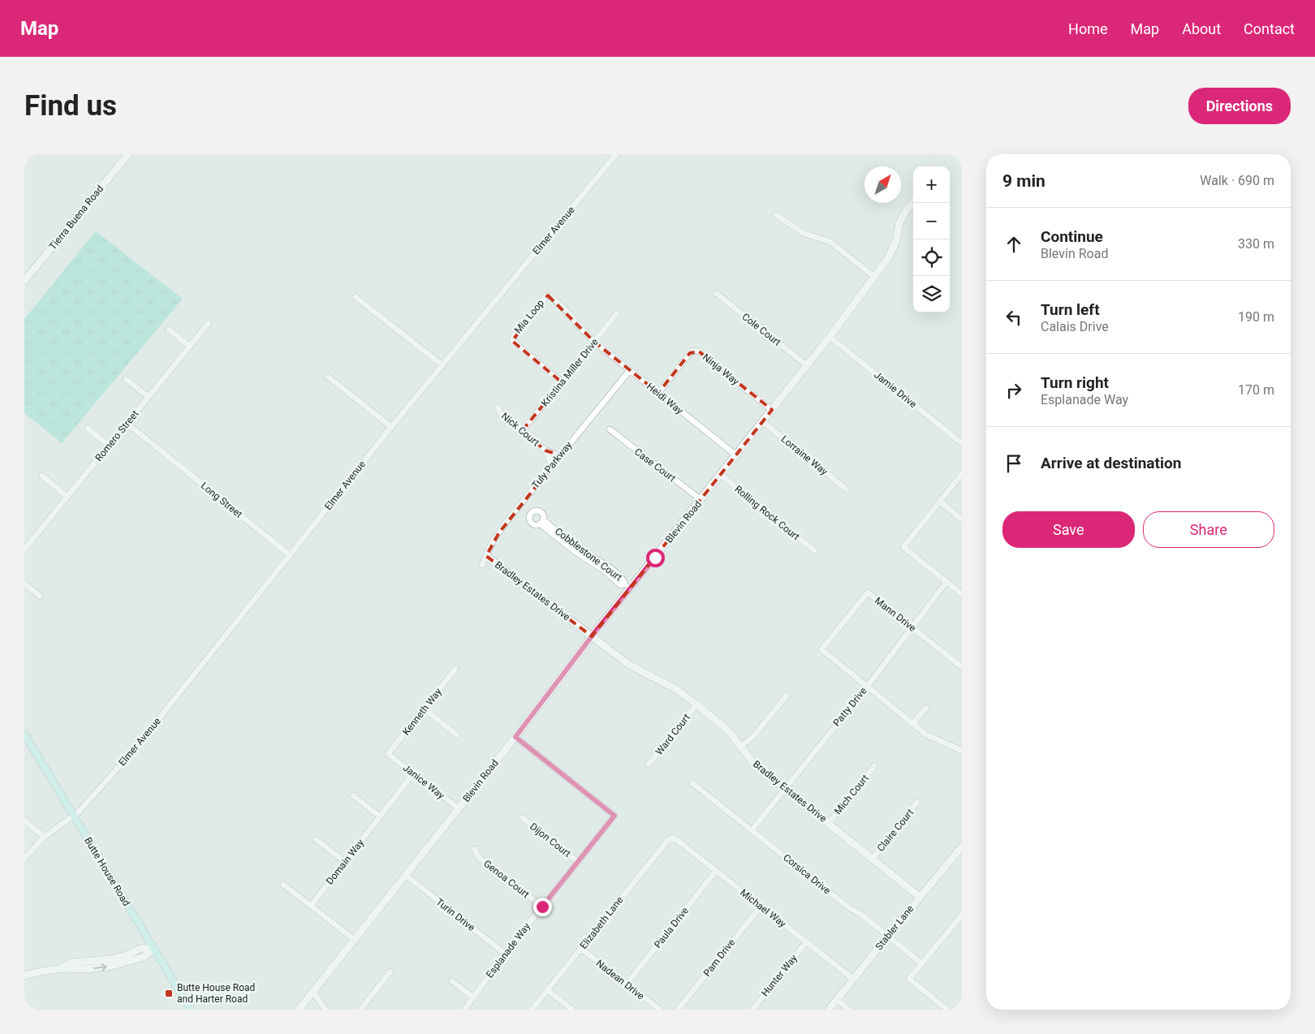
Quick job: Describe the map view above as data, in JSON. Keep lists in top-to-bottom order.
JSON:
{
  "streets": {
    "main road": ["Butte House Road"],
    "street": [
      "Tierra Buena Road",
      "Elmer Avenue",
      "Mia Loop",
      "Cole Court",
      "Ninja Way",
      "Kristina Miller Drive",
      "Jamie Drive",
      "Heidi Way",
      "Nick Court",
      "Romero Street",
      "Lorraine Way",
      "Tuly Parkway",
      "Case Court",
      "Long Street",
      "Rolling Rock Court",
      "Blevin Road",
      "Cobblestone Court",
      "Bradley Estates Drive",
      "Mann Drive",
      "Patty Drive",
      "Kenneth Way",
      "Ward Court",
      "Janice Way",
      "Mich Court",
      "Claire Court",
      "Dijon Court",
      "Domain Way",
      "Corsica Drive",
      "Genoa Court",
      "Michael Way",
      "Turin Drive",
      "Elizabeth Lane",
      "Paula Drive",
      "Stabler Lane",
      "Esplanade Way",
      "Pam Drive",
      "Hunter Way",
      "Nadean Drive"
    ]
  },
  "crossings": [
    ["Elmer Avenue", "Long Street"],
    ["Elmer Avenue", "Butte House Road"],
    ["Mia Loop", "Kristina Miller Drive"],
    ["Mia Loop", "Heidi Way"],
    ["Cole Court", "Blevin Road"],
    ["Ninja Way", "Heidi Way"],
    ["Ninja Way", "Blevin Road"],
    ["Kristina Miller Drive", "Heidi Way"],
    ["Kristina Miller Drive", "Nick Court"],
    ["Jamie Drive", "Blevin Road"],
    ["Heidi Way", "Tuly Parkway"],
    ["Heidi Way", "Blevin Road"],
    ["Nick Court", "Tuly Parkway"],
    ["Romero Street", "Long Street"],
    ["Lorraine Way", "Blevin Road"],
    ["Tuly Parkway", "Bradley Estates Drive"],
    ["Case Court", "Blevin Road"],
    ["Rolling Rock Court", "Blevin Road"],
    ["Blevin Road", "Cobblestone Court"],
    ["Blevin Road", "Bradley Estates Drive"],
    ["Blevin Road", "Janice Way"],
    ["Blevin Road", "Turin Drive"],
    ["Blevin Road", "Esplanade Way"],
    ["Bradley Estates Drive", "Patty Drive"],
    ["Bradley Estates Drive", "Ward Court"],
    ["Bradley Estates Drive", "Mich Court"],
    ["Bradley Estates Drive", "Claire Court"],
    ["Bradley Estates Drive", "Stabler Lane"],
    ["Mann Drive", "Patty Drive"],
    ["Patty Drive", "Corsica Drive"],
    ["Kenneth Way", "Janice Way"],
    ["Janice Way", "Domain Way"],
    ["Dijon Court", "Esplanade Way"],
    ["Corsica Drive", "Stabler Lane"],
    ["Genoa Court", "Esplanade Way"],
    ["Michael Way", "Elizabeth Lane"],
    ["Michael Way", "Paula Drive"],
    ["Michael Way", "Stabler Lane"],
    ["Michael Way", "Pam Drive"],
    ["Michael Way", "Hunter Way"],
    ["Turin Drive", "Esplanade Way"],
    ["Elizabeth Lane", "Nadean Drive"],
    ["Paula Drive", "Nadean Drive"]
  ],
  "places": {
    "transit": ["Butte House Road and Harter Road"]
  },
  "north": "top right",
  "page": {
    "header": "Map",
    "nav": [
      "Home",
      "Map",
      "About",
      "Contact"
    ],
    "buttons": [
      "Directions",
      ["Save", "Share"]
    ],
    "title": "Find us",
    "heading": ["9 min", "Walk · 690 m"],
    "map_buttons": ["+", "−"],
    "list": [
      ["Continue", "Blevin Road", "330 m"],
      ["Turn left", "Calais Drive", "190 m"],
      ["Turn right", "Esplanade Way", "170 m"],
      "Arrive at destination"
    ]
  }
}
